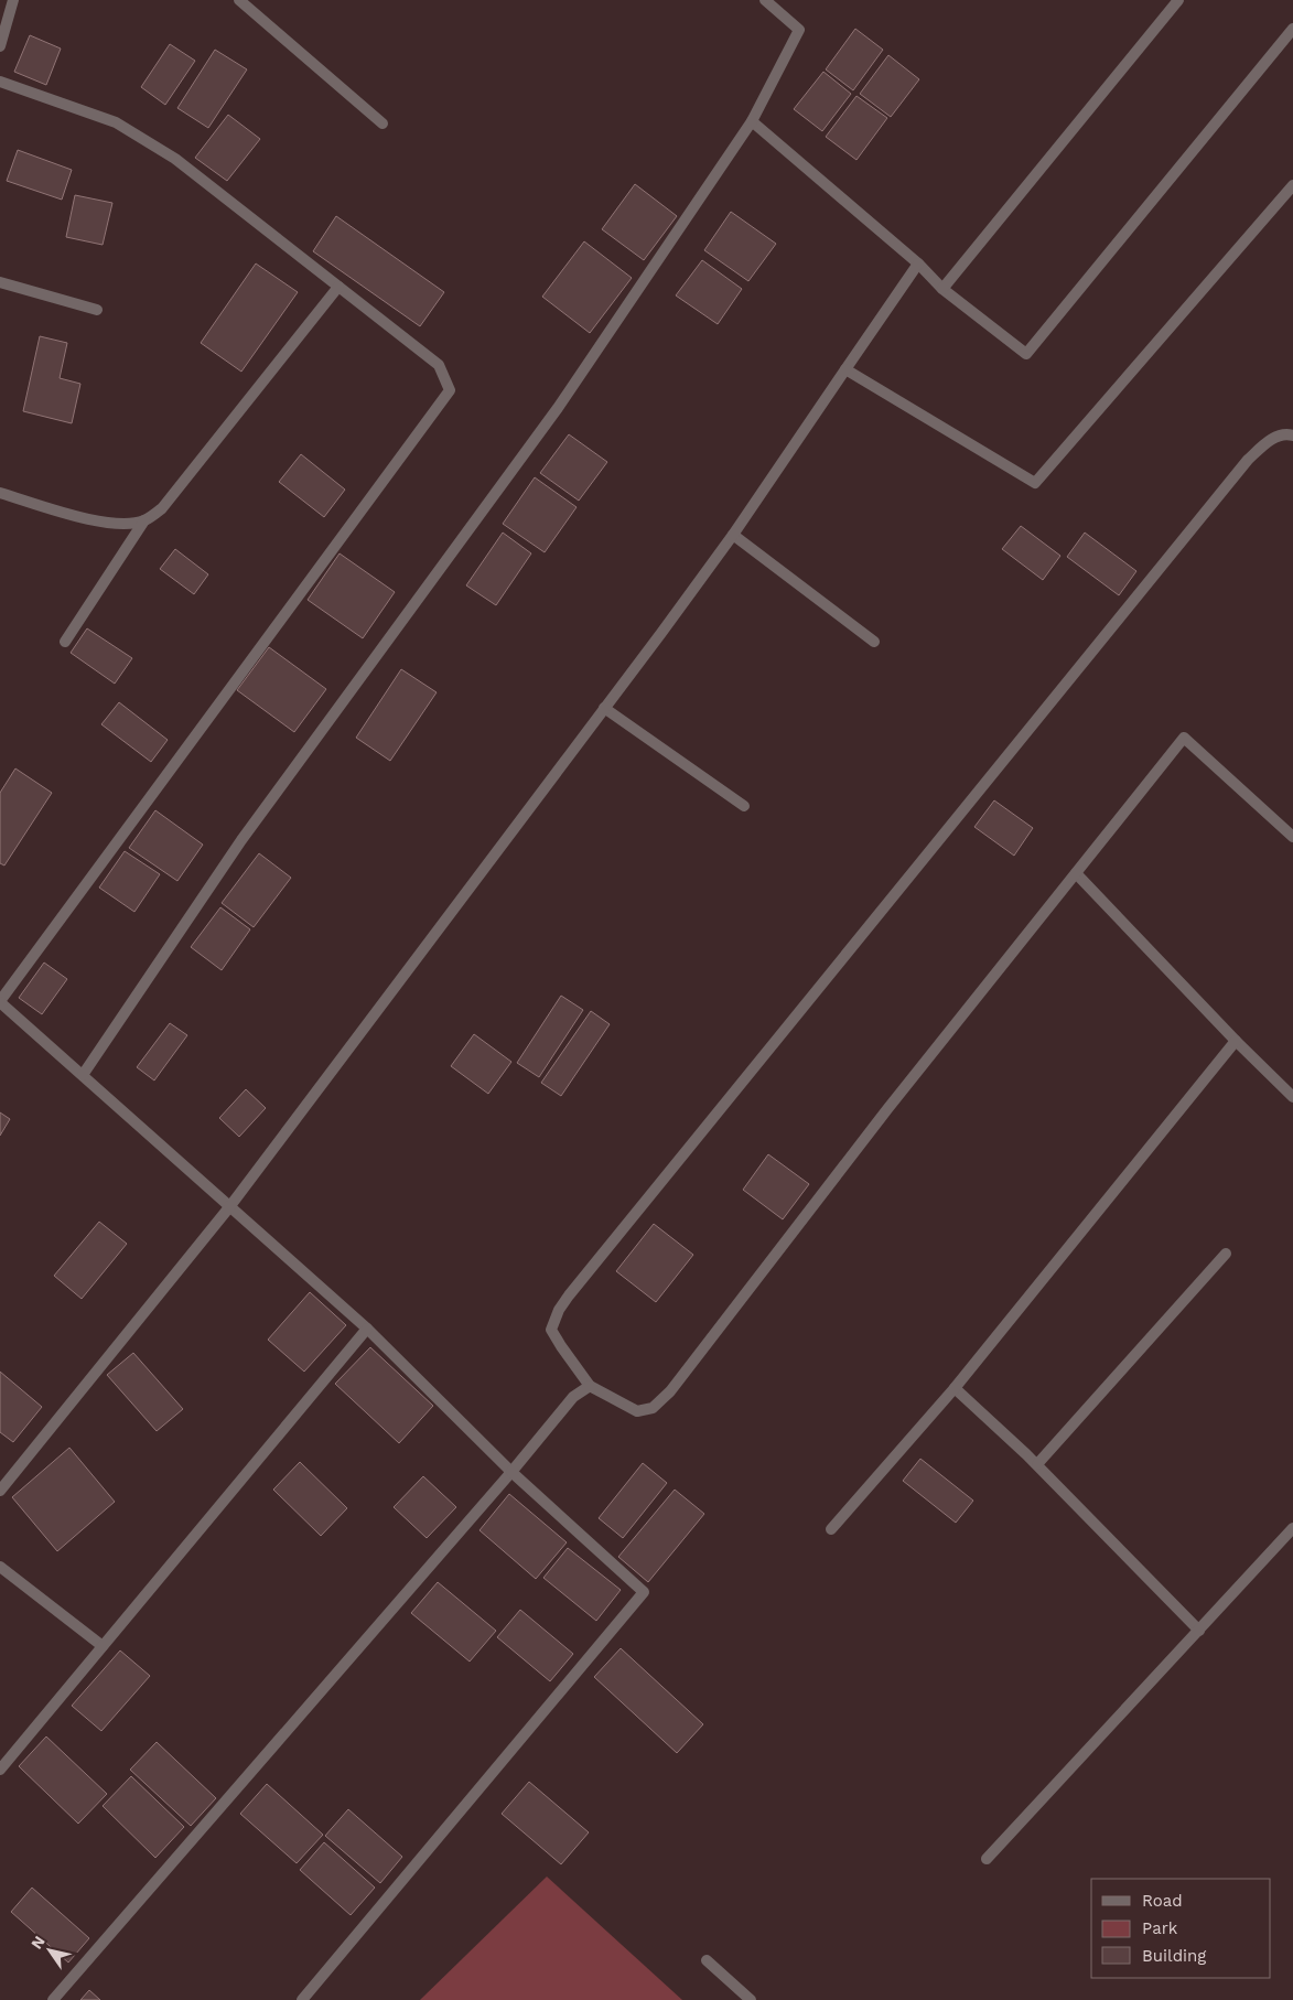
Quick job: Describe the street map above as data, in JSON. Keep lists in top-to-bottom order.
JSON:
{
  "legend": ["Road", "Park", "Building"],
  "north": "top left"
}
